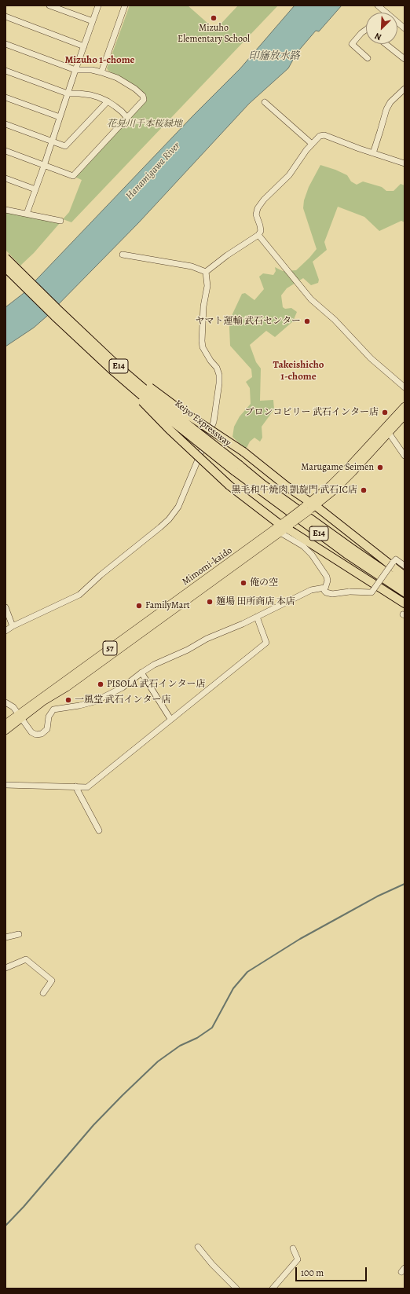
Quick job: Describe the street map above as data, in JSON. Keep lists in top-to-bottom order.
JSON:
{
  "streets": {
    "highway": ["E14", "Keiyo Expressway"],
    "main road": ["Mimomi-kaido", "57"]
  },
  "districts": ["Mizuho 1-chome", "Takeishicho 1-chome"],
  "water": ["印旛放水路", "Hanamigawa River"],
  "parks": ["花見川千本桜緑地"],
  "places": [
    "Mizuho Elementary School",
    "ヤマト運輸 武石センター",
    "ブロンコビリー 武石インター店",
    "Marugame Seimen",
    "黒毛和牛焼肉 凱旋門 武石IC店",
    "俺の空",
    "麺場 田所商店 本店",
    "FamilyMart",
    "PISOLA 武石インター店",
    "一風堂 武石インター店"
  ],
  "scale_bar": "100 m",
  "north": "bottom left"
}
